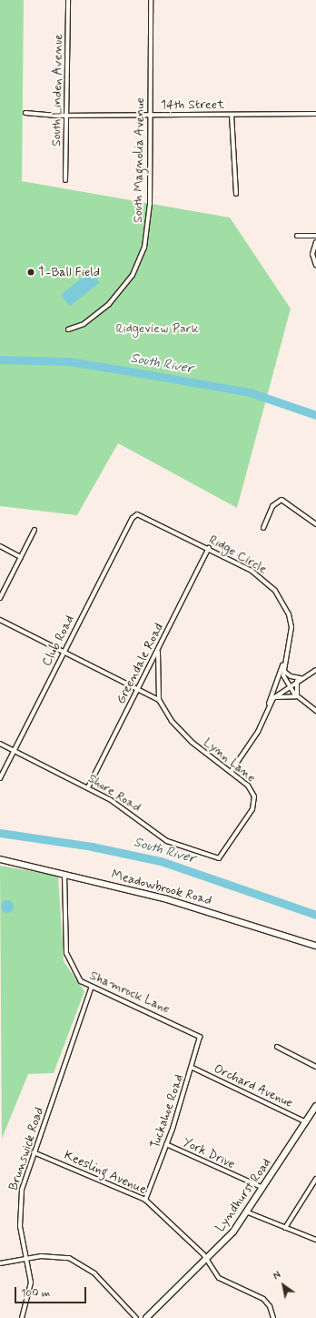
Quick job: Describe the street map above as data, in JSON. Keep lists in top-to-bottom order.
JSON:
{
  "streets": {
    "street": [
      "South Linden Avenue",
      "14th Street",
      "South Magnolia Avenue",
      "Ridge Circle",
      "Club Road",
      "Greendale Road",
      "Lynn Lane",
      "Shore Road",
      "Meadowbrook Road",
      "Shamrock Lane",
      "Orchard Avenue",
      "Tuckahoe Road",
      "Brunswick Road",
      "York Drive",
      "Keesling Avenue",
      "Lyndhurst Road"
    ]
  },
  "crossings": [
    ["South Linden Avenue", "14th Street"],
    ["14th Street", "South Magnolia Avenue"],
    ["Ridge Circle", "Club Road"],
    ["Ridge Circle", "Greendale Road"],
    ["Ridge Circle", "Lynn Lane"],
    ["Club Road", "Lynn Lane"],
    ["Club Road", "Shore Road"],
    ["Greendale Road", "Lynn Lane"],
    ["Greendale Road", "Shore Road"],
    ["Lynn Lane", "Shore Road"],
    ["Meadowbrook Road", "Shamrock Lane"],
    ["Shamrock Lane", "Tuckahoe Road"],
    ["Shamrock Lane", "Brunswick Road"],
    ["Orchard Avenue", "Tuckahoe Road"],
    ["Orchard Avenue", "Lyndhurst Road"],
    ["Tuckahoe Road", "York Drive"],
    ["Tuckahoe Road", "Keesling Avenue"],
    ["Brunswick Road", "Keesling Avenue"],
    ["York Drive", "Lyndhurst Road"],
    ["Keesling Avenue", "Lyndhurst Road"]
  ],
  "water": ["South River"],
  "parks": ["Ridgeview Park"],
  "places": ["T-Ball Field"],
  "scale_bar": "100 m",
  "north": "top left"
}
